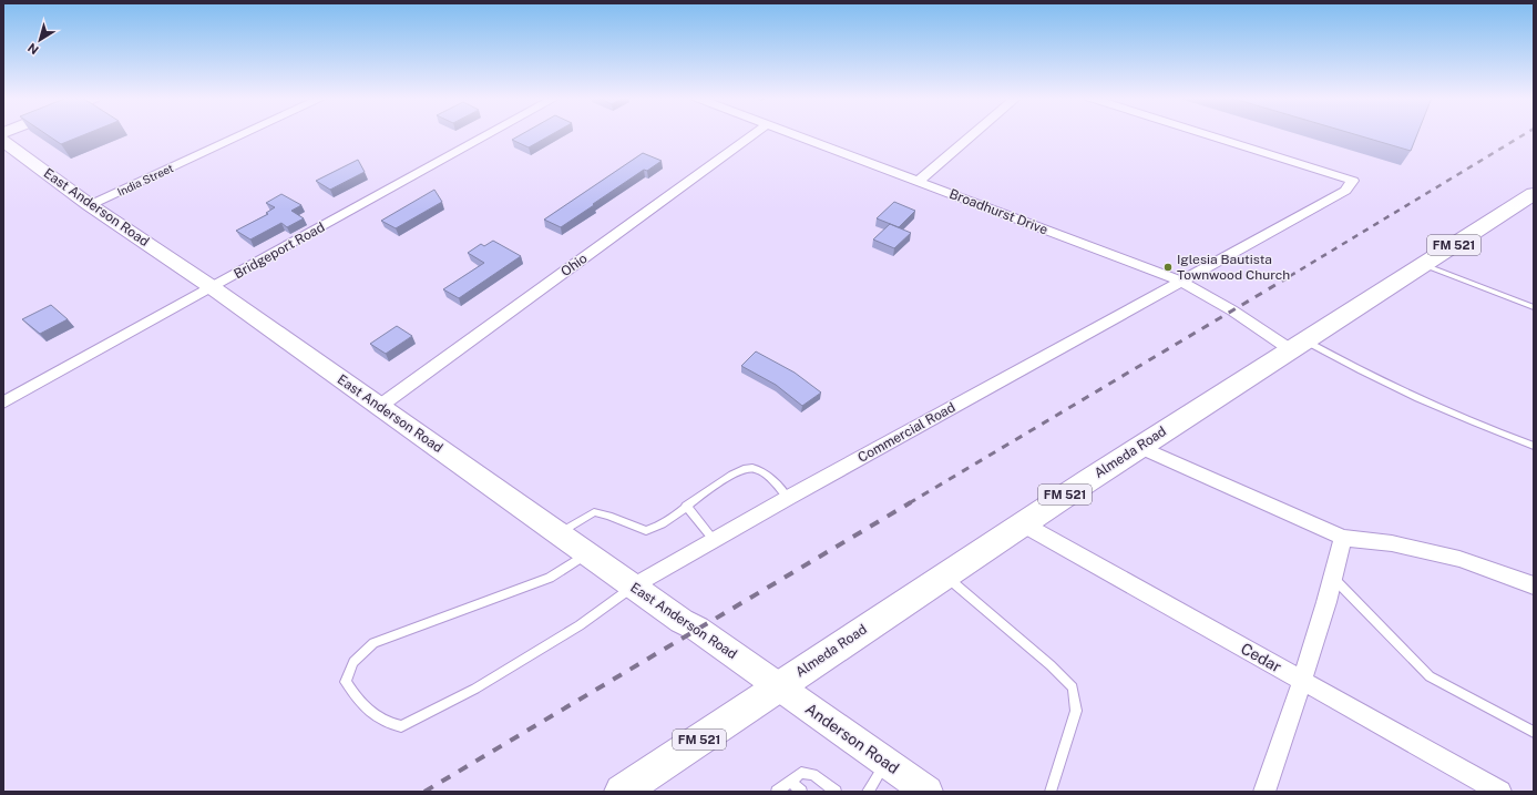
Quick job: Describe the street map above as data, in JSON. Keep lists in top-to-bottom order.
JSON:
{
  "streets": {
    "main road": ["FM 521", "Almeda Road"],
    "street": [
      "India Street",
      "East Anderson Road",
      "Broadhurst Drive",
      "Bridgeport Road",
      "Ohio",
      "Commercial Road",
      "Cedar",
      "Anderson Road"
    ]
  },
  "crossings": [
    ["India Street", "East Anderson Road"],
    ["East Anderson Road", "Bridgeport Road"],
    ["East Anderson Road", "Ohio"],
    ["East Anderson Road", "Commercial Road"],
    ["East Anderson Road", "Almeda Road"],
    ["East Anderson Road", "Anderson Road"],
    ["Broadhurst Drive", "Commercial Road"],
    ["Broadhurst Drive", "Almeda Road"],
    ["Almeda Road", "Cedar"],
    ["Almeda Road", "Anderson Road"]
  ],
  "places": ["Iglesia Bautista Townwood Church"],
  "north": "bottom left"
}
